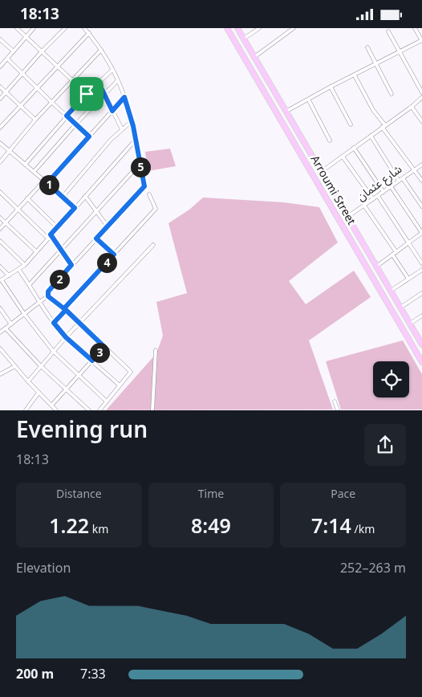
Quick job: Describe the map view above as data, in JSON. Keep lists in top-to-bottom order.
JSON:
{
  "streets": {
    "main road": ["Arroumi Street"],
    "street": ["شارع عثمان"]
  },
  "crossings": [
    ["شارع عثمان", "Arroumi Street"]
  ],
  "page": {
    "status": "18:13",
    "pins": [
      "5",
      "1",
      "4",
      "2",
      "3"
    ],
    "heading": ["Evening run", "18:13"],
    "stats": [
      ["Distance", "1.22 km"],
      ["Time", "8:49"],
      ["Pace", "7:14 /km"]
    ],
    "chart": ["Elevation", "252–263 m"],
    "list": [
      {
        "name": "200 m",
        "note": "7:33"
      }
    ]
  }
}
